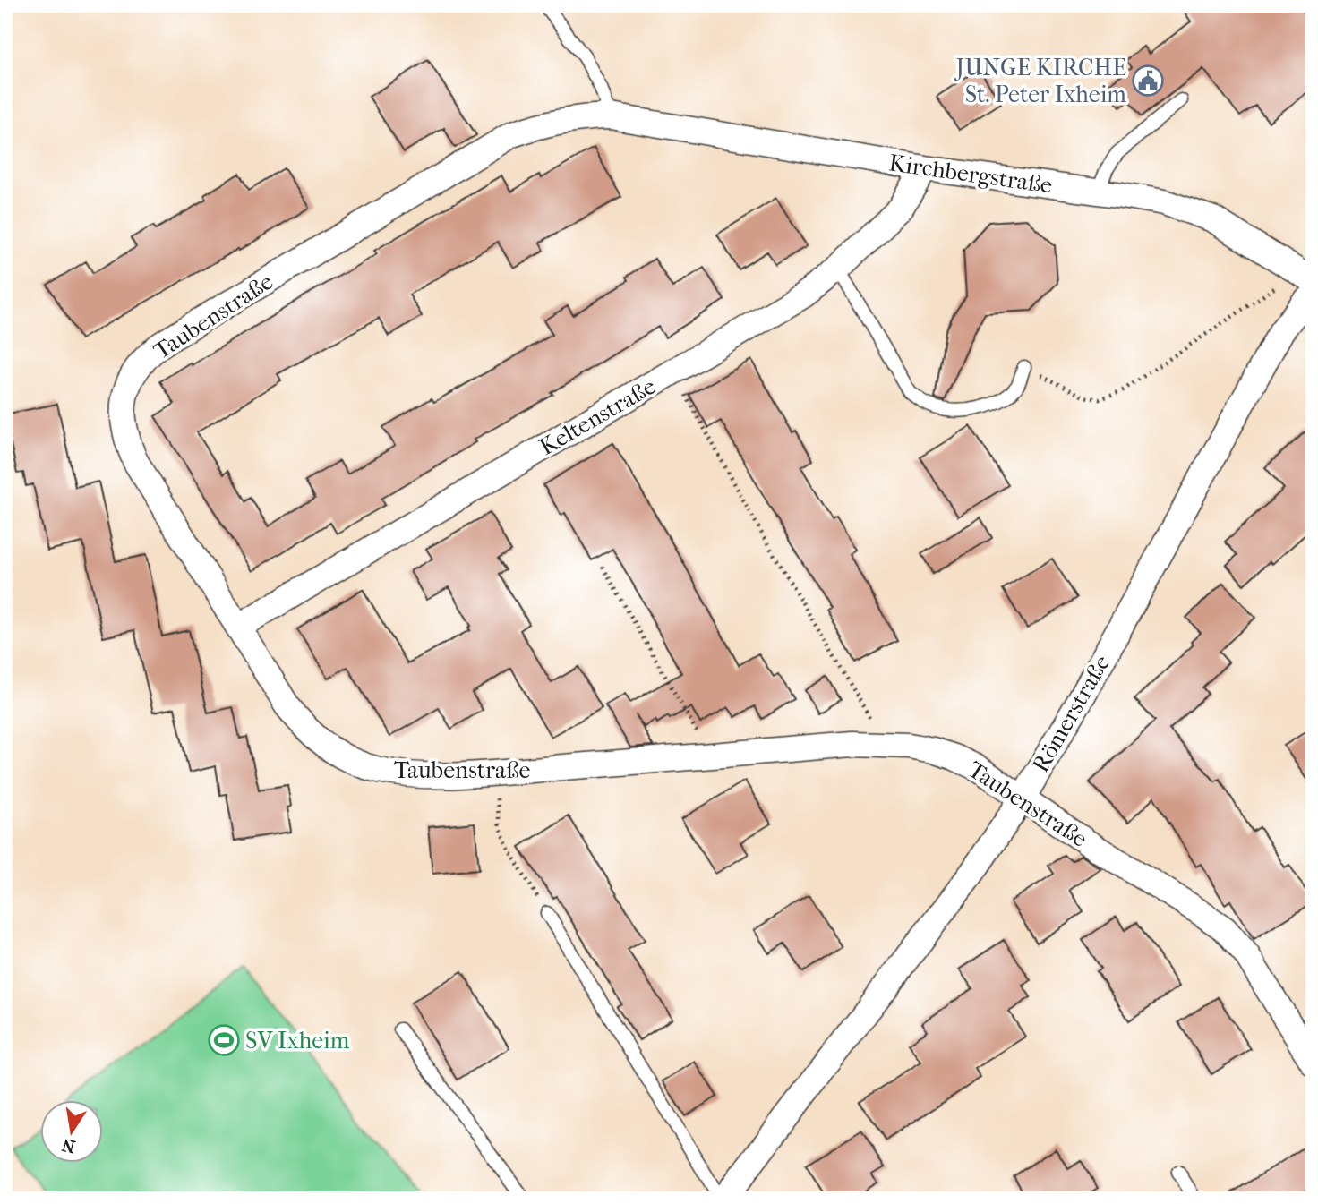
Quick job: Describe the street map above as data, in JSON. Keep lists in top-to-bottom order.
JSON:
{
  "streets": {
    "street": [
      "Kirchbergstraße",
      "Taubenstraße",
      "Keltenstraße",
      "Römerstraße"
    ]
  },
  "crossings": [
    ["Kirchbergstraße", "Taubenstraße"],
    ["Kirchbergstraße", "Keltenstraße"],
    ["Taubenstraße", "Keltenstraße"],
    ["Taubenstraße", "Römerstraße"]
  ],
  "places": {
    "public building": ["JUNGE KIRCHE St. Peter Ixheim"],
    "sports": ["SV Ixheim"]
  },
  "north": "bottom"
}
